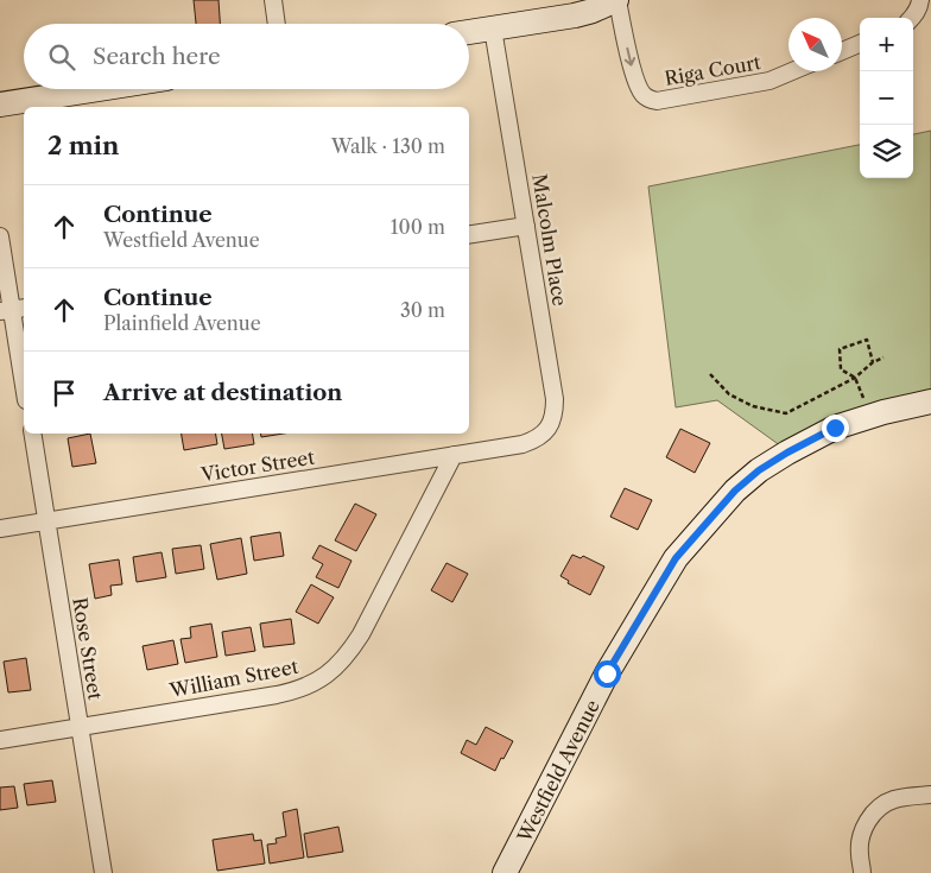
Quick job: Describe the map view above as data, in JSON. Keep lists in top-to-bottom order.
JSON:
{
  "streets": {
    "street": [
      "Riga Court",
      "Malcolm Place",
      "Victor Street",
      "Rose Street",
      "William Street",
      "Westfield Avenue"
    ]
  },
  "crossings": [
    ["Malcolm Place", "Victor Street"],
    ["Victor Street", "Rose Street"],
    ["Victor Street", "William Street"],
    ["Rose Street", "William Street"]
  ],
  "north": "top left",
  "page": {
    "map_buttons": ["+", "−"],
    "search": "Search here",
    "heading": ["2 min", "Walk · 130 m"],
    "list": [
      ["Continue", "Westfield Avenue", "100 m"],
      ["Continue", "Plainfield Avenue", "30 m"],
      "Arrive at destination"
    ]
  }
}
